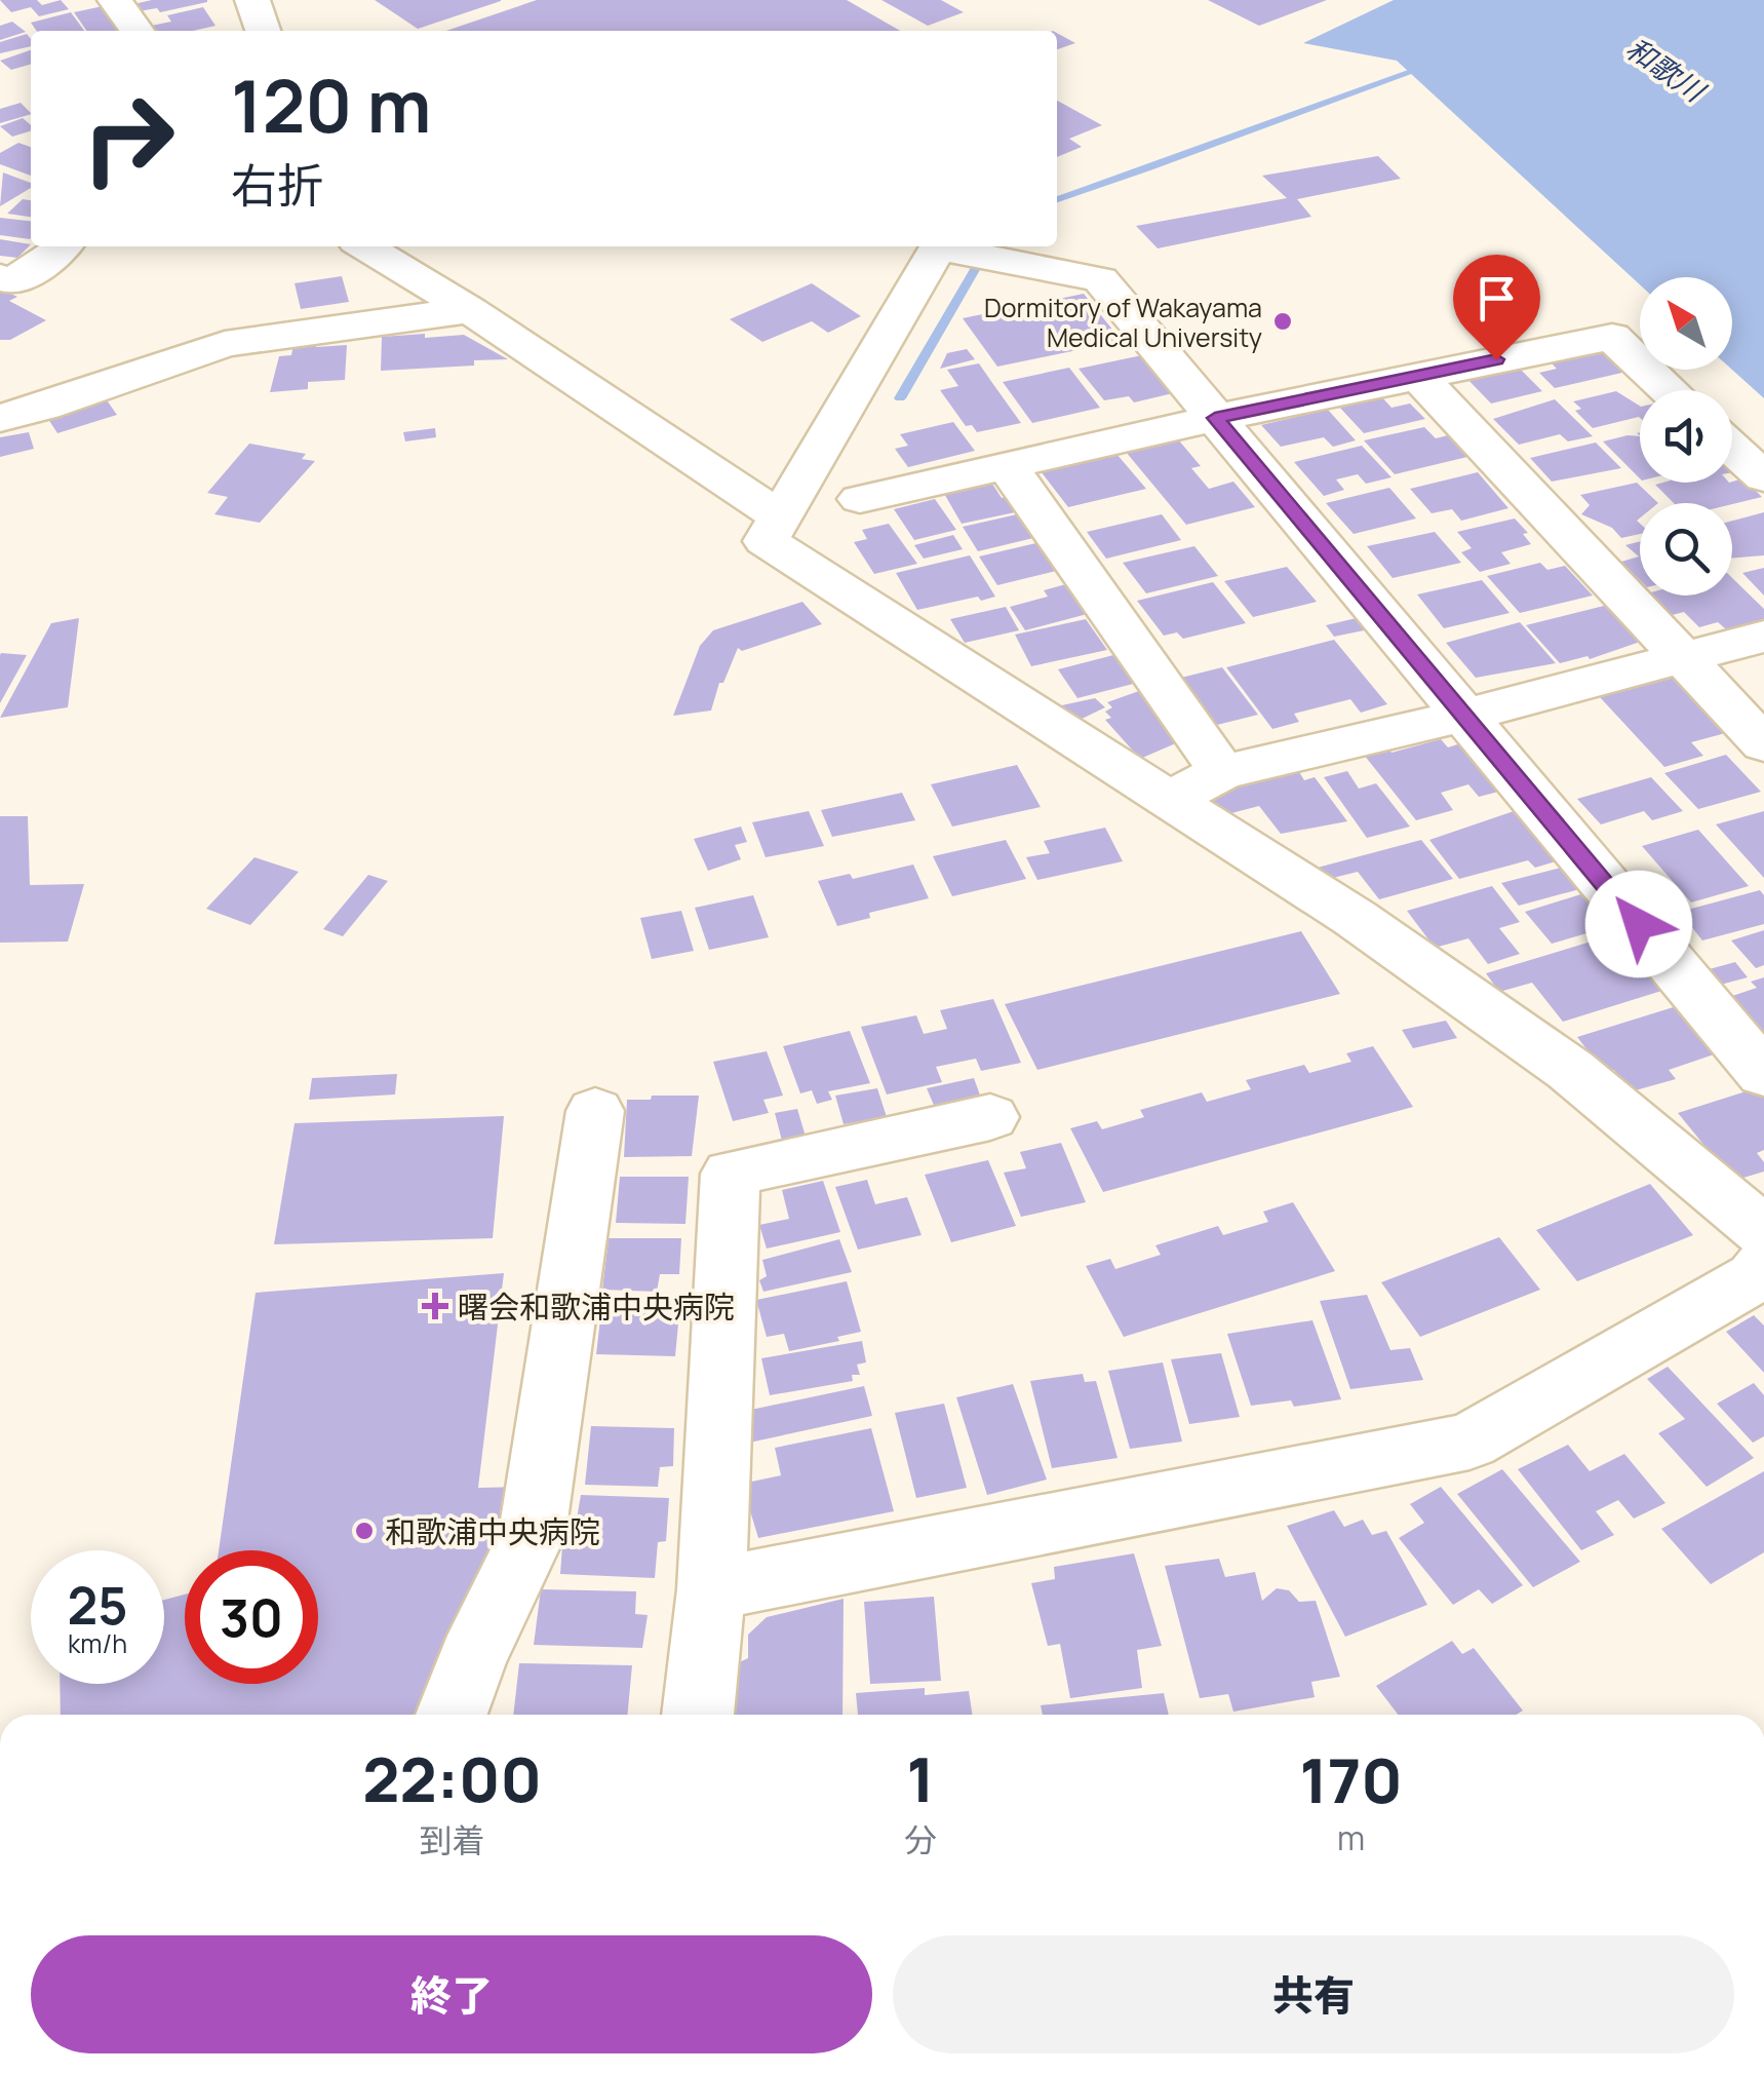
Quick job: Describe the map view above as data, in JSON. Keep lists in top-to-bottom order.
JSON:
{
  "water": ["和歌川"],
  "places": {
    "other": ["Dormitory of Wakayama Medical University", "和歌浦中央病院"],
    "health": ["曙会和歌浦中央病院"]
  },
  "north": "top left",
  "page": {
    "turn": ["120 m", "右折"],
    "speed": "25 km/h",
    "limit": "30",
    "eta": [
      "22:00",
      "到着",
      "1",
      "分",
      "170",
      "m"
    ],
    "buttons": ["終了", "共有"]
  }
}
